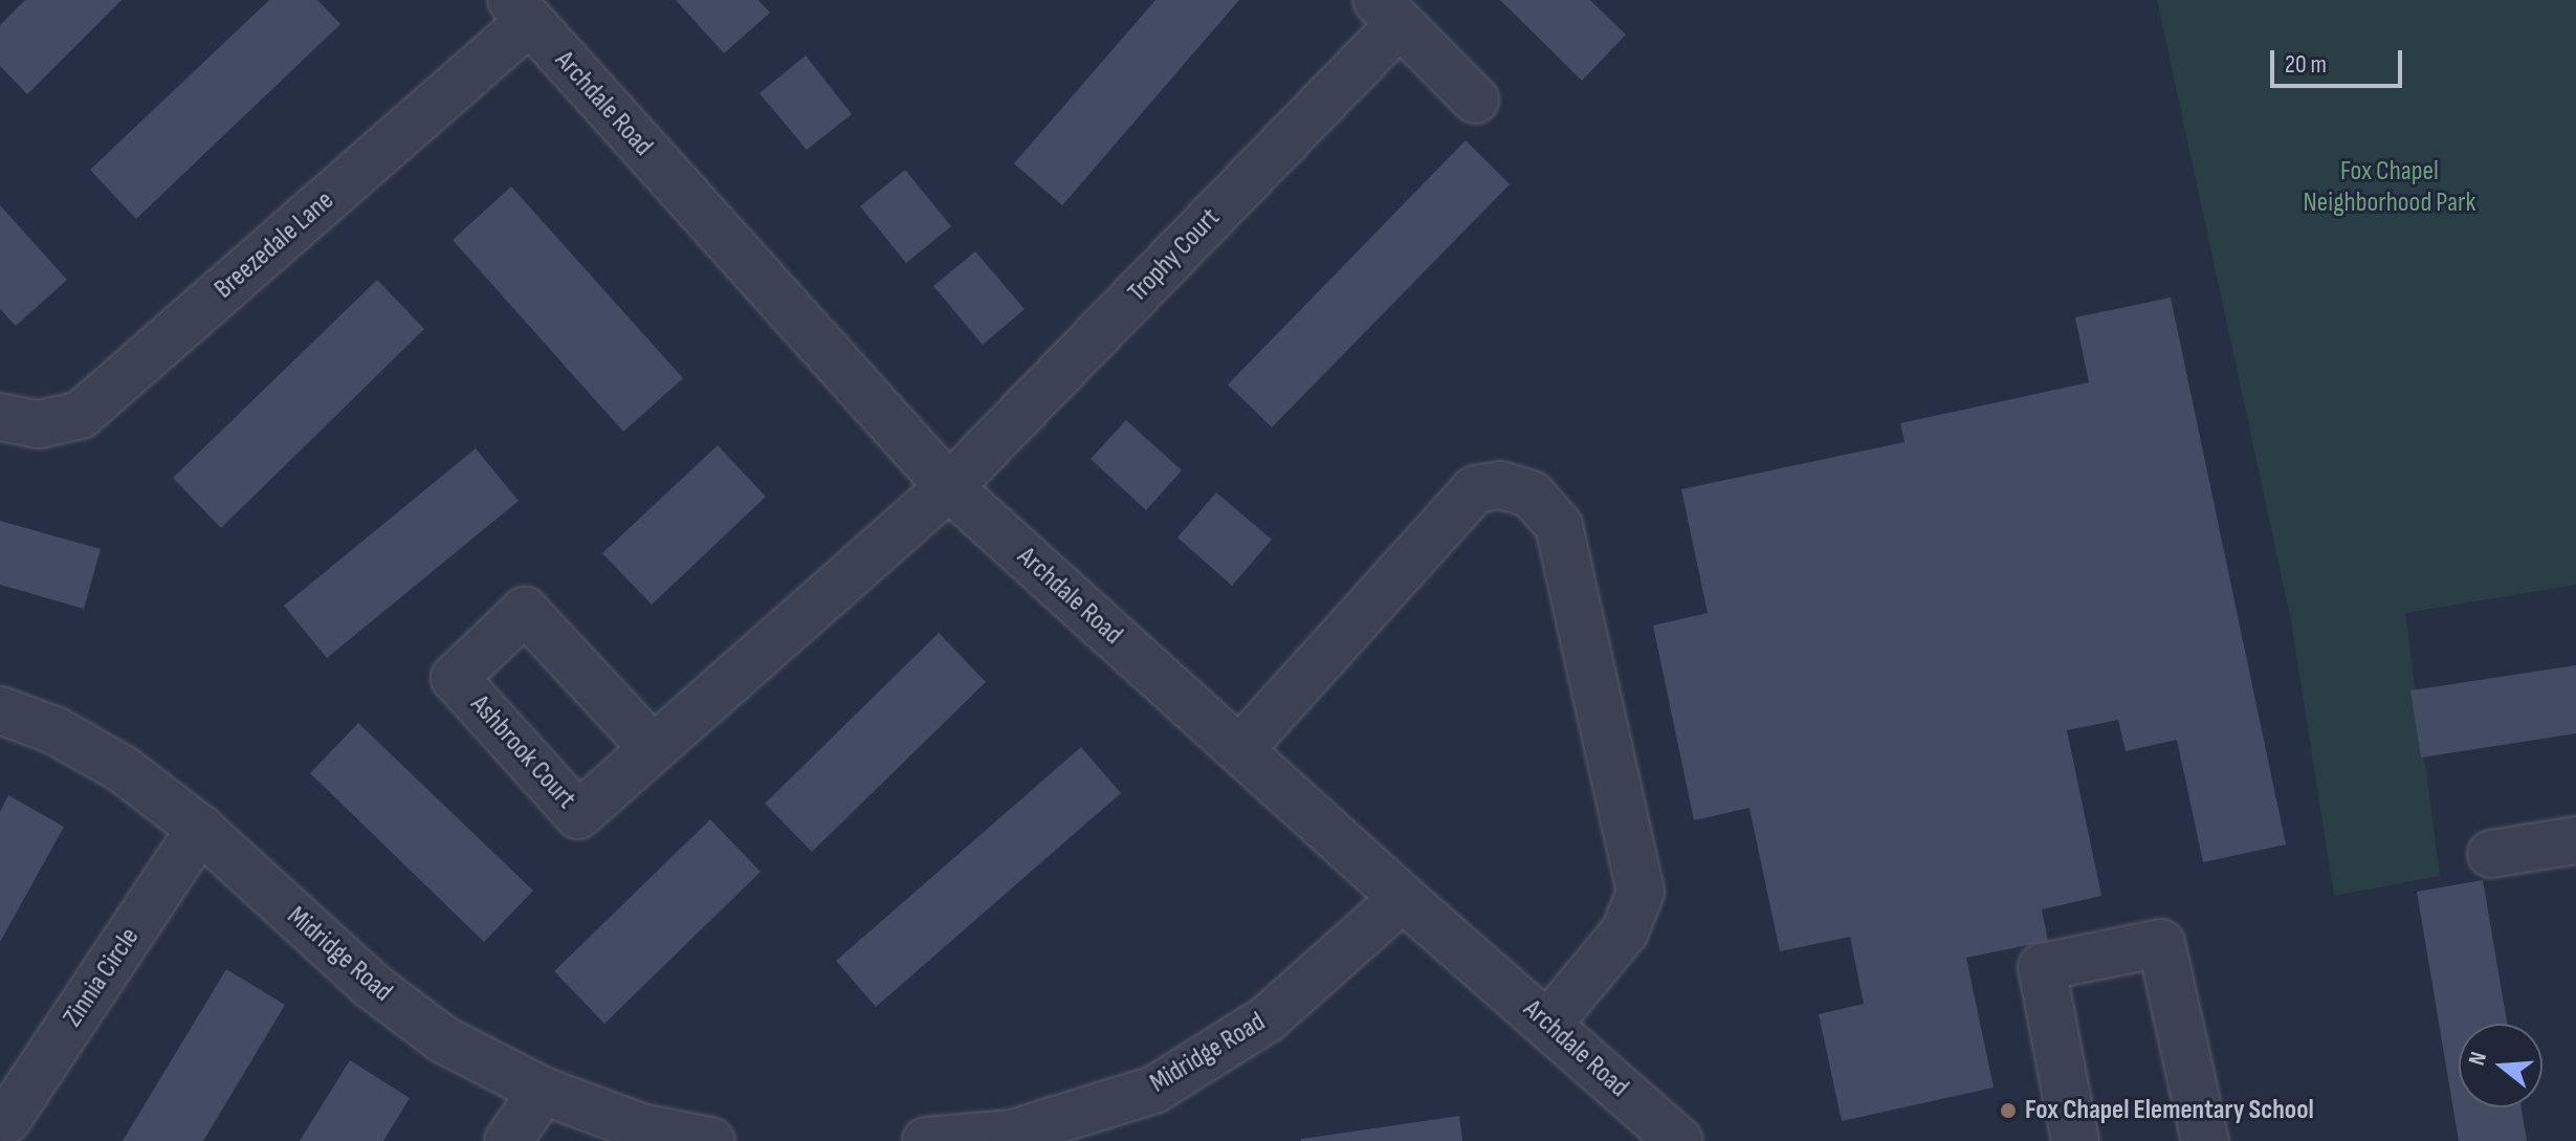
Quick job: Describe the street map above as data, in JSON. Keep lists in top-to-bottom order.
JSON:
{
  "streets": {
    "street": [
      "Archdale Road",
      "Breezedale Lane",
      "Trophy Court",
      "Midridge Road",
      "Zinnia Circle"
    ]
  },
  "crossings": [
    ["Archdale Road", "Breezedale Lane"],
    ["Archdale Road", "Trophy Court"],
    ["Archdale Road", "Midridge Road"],
    ["Midridge Road", "Zinnia Circle"]
  ],
  "parks": ["Fox Chapel Neighborhood Park"],
  "places": ["Fox Chapel Elementary School"],
  "scale_bar": "20 m",
  "north": "left"
}
